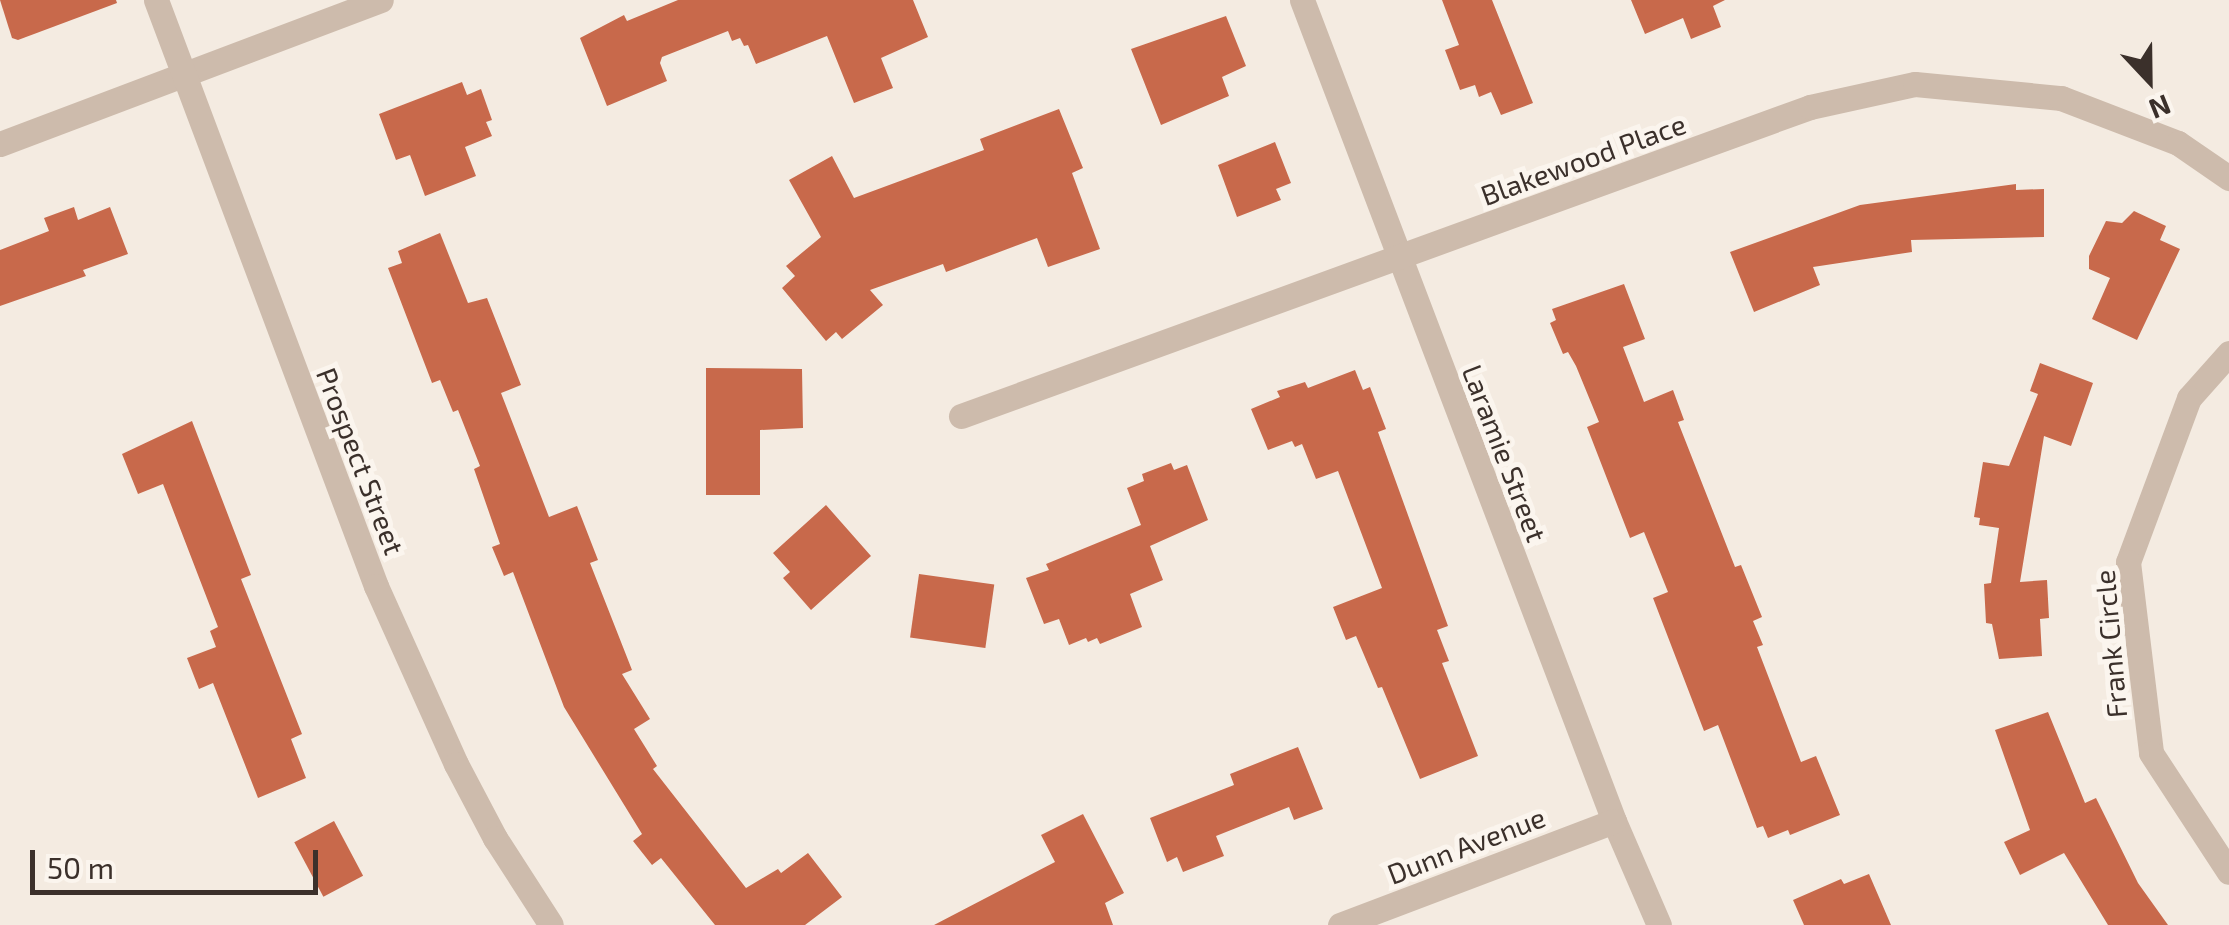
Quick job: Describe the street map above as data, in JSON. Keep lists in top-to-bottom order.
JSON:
{
  "streets": {
    "street": [
      "Blakewood Place",
      "Laramie Street",
      "Prospect Street",
      "Frank Circle",
      "Dunn Avenue"
    ]
  },
  "crossings": [
    ["Blakewood Place", "Laramie Street"],
    ["Laramie Street", "Dunn Avenue"]
  ],
  "scale_bar": "50 m",
  "north": "bottom"
}
